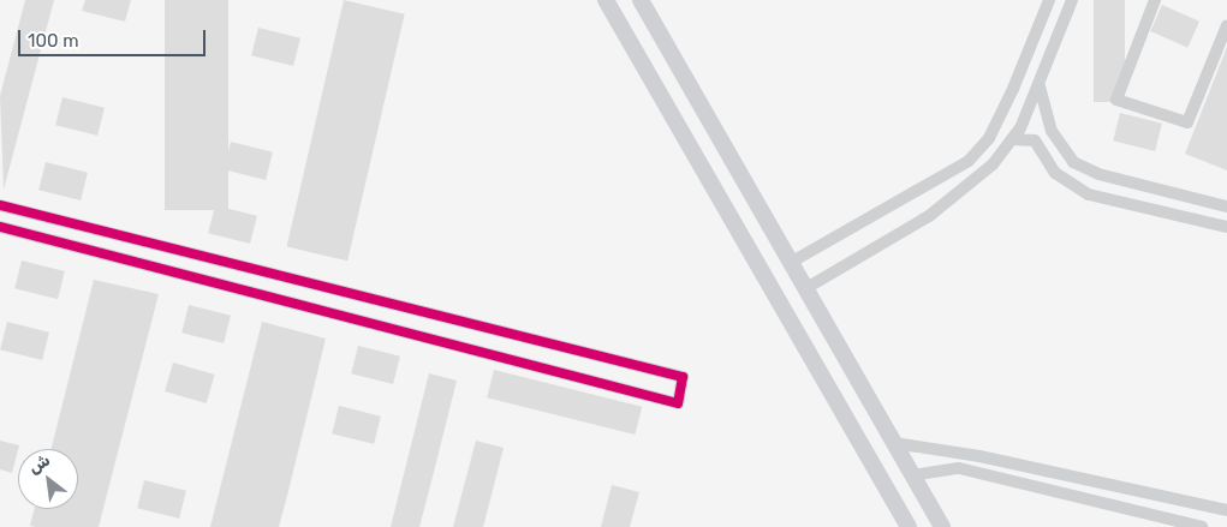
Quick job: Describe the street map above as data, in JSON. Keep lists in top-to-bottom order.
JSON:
{
  "scale_bar": "100 m",
  "north": "top left"
}
